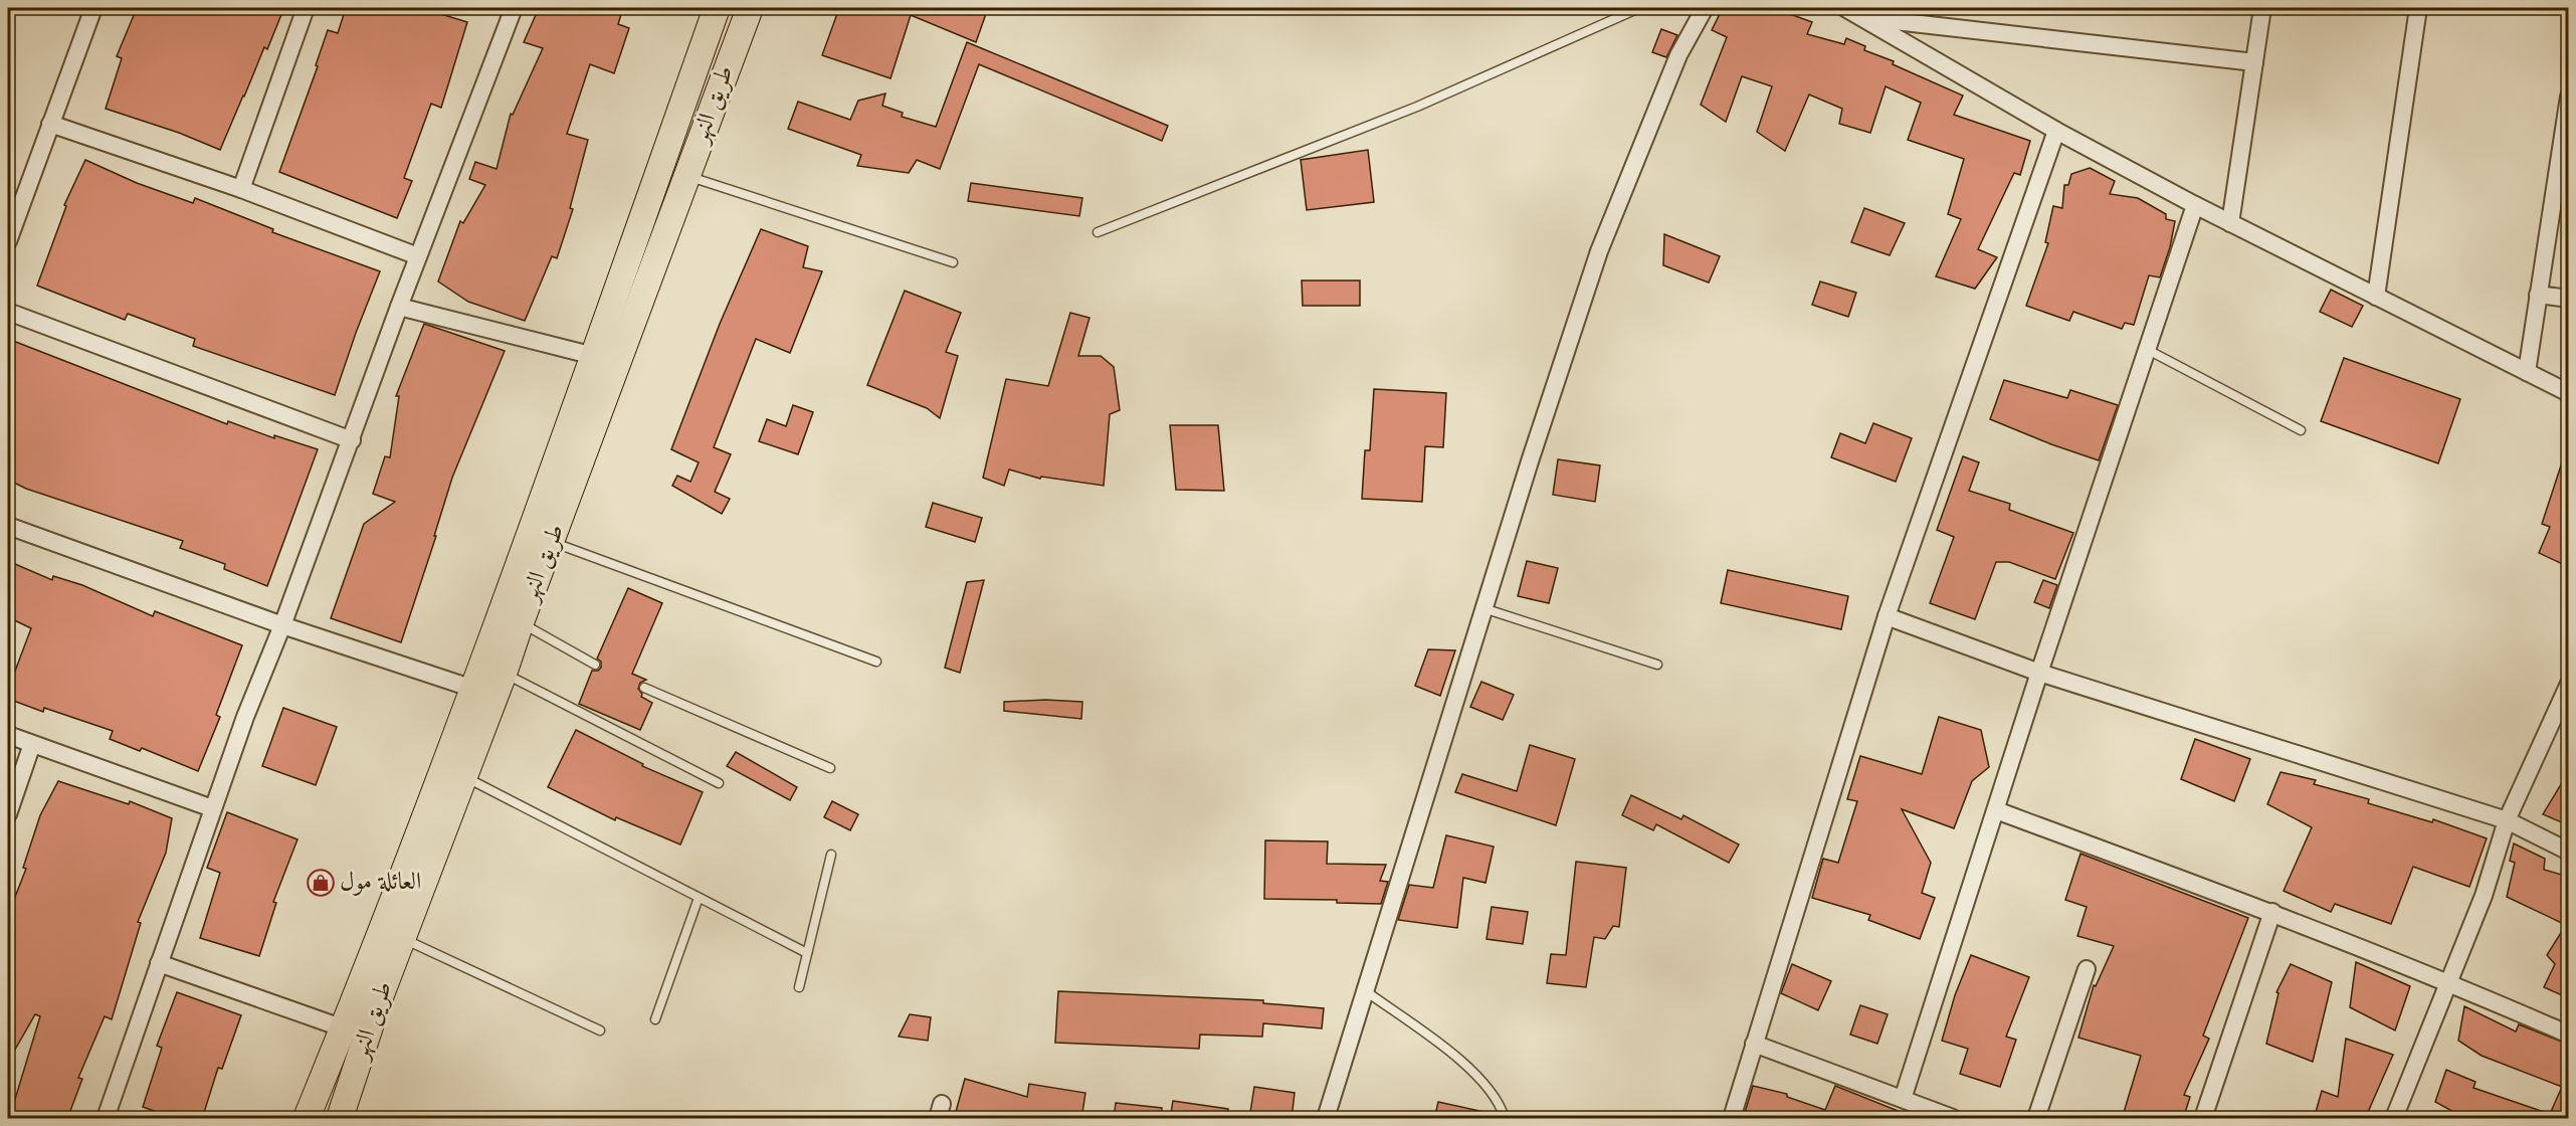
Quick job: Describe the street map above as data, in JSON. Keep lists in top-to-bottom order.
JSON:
{
  "streets": {
    "main road": ["طريق النهر"]
  },
  "places": {
    "shop": ["العائلة مول"]
  }
}
